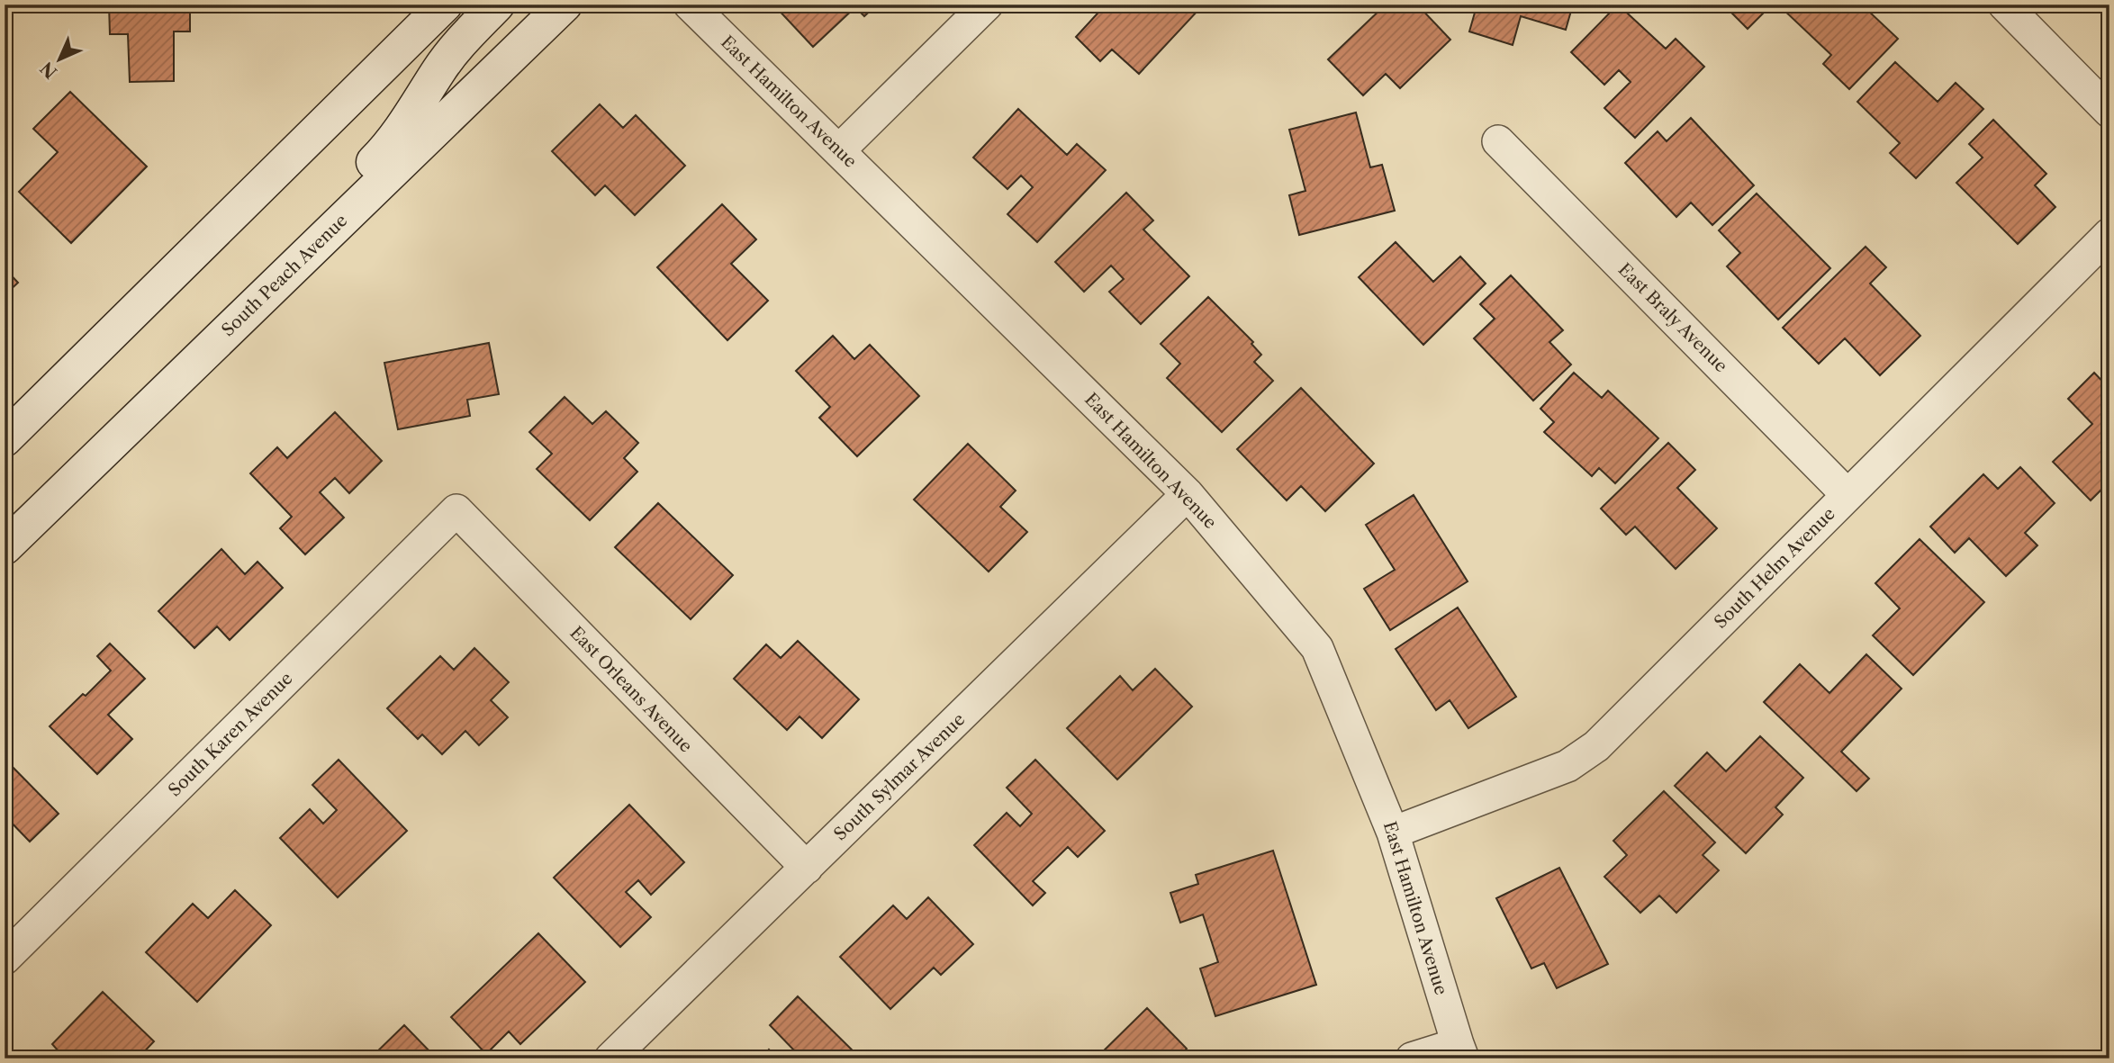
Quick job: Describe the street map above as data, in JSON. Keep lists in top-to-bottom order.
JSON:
{
  "streets": {
    "main road": ["South Peach Avenue"],
    "street": [
      "East Hamilton Avenue",
      "East Braly Avenue",
      "South Helm Avenue",
      "East Orleans Avenue",
      "South Karen Avenue",
      "South Sylmar Avenue"
    ]
  },
  "crossings": [
    ["East Hamilton Avenue", "South Helm Avenue"],
    ["East Hamilton Avenue", "South Sylmar Avenue"],
    ["East Braly Avenue", "South Helm Avenue"],
    ["East Orleans Avenue", "South Karen Avenue"],
    ["East Orleans Avenue", "South Sylmar Avenue"]
  ],
  "north": "bottom left"
}
